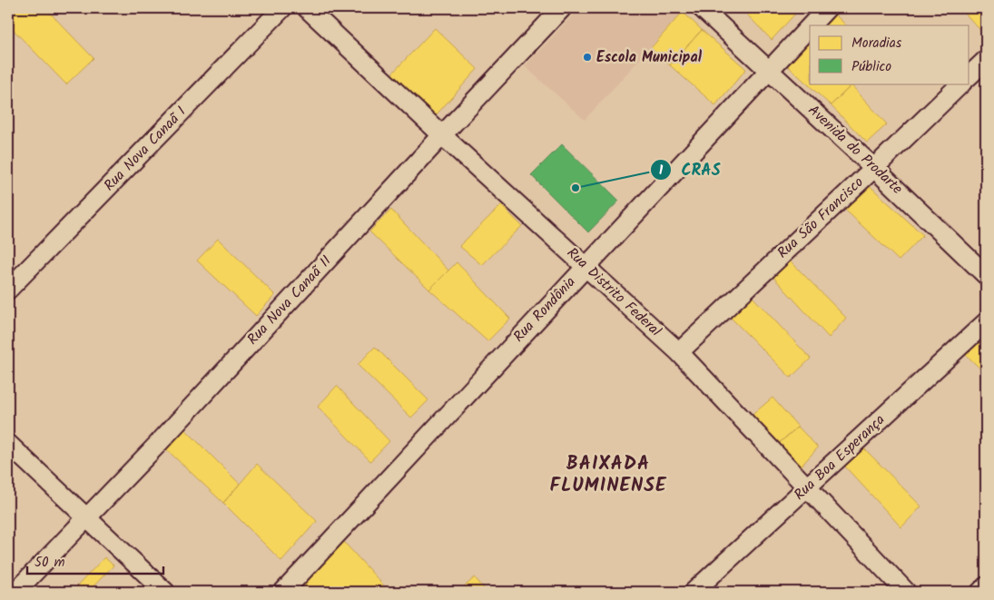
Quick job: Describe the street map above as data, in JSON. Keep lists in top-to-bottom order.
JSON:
{
  "streets": {
    "street": [
      "Rua Nova Canaã I",
      "Avenida do Prodarte",
      "Rua São Francisco",
      "Rua Distrito Federal",
      "Rua Nova Canaã II",
      "Rua Rondônia",
      "Rua Boa Esperança"
    ]
  },
  "crossings": [
    ["Avenida do Prodarte", "Rua São Francisco"],
    ["Avenida do Prodarte", "Rua Rondônia"],
    ["Rua São Francisco", "Rua Distrito Federal"],
    ["Rua Distrito Federal", "Rua Nova Canaã II"],
    ["Rua Distrito Federal", "Rua Rondônia"],
    ["Rua Distrito Federal", "Rua Boa Esperança"]
  ],
  "districts": ["BAIXADA FLUMINENSE"],
  "places": ["Escola Municipal", "CRAS"],
  "legend": ["Moradias", "Público"],
  "scale_bar": "50 m"
}
